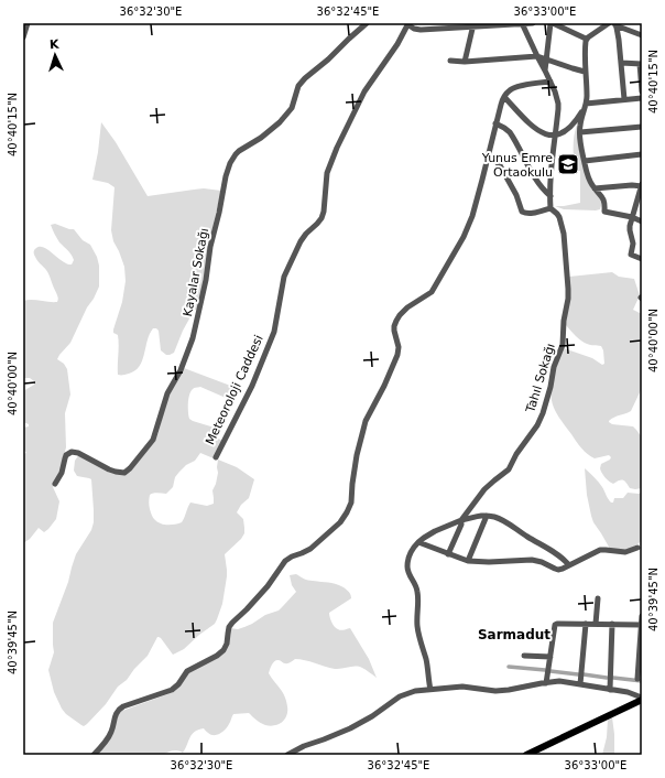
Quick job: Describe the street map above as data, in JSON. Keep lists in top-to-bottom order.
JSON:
{
  "streets": {
    "street": ["Kayalar Sokağı", "Tahıl Sokağı", "Meteoroloji Caddesi"]
  },
  "districts": ["Sarmadut"],
  "places": {
    "school or university": ["Yunus Emre Ortaokulu"]
  },
  "north": "top",
  "coordinates": [
    "36°32'30\"E",
    "36°32'45\"E",
    "36°33'00\"E",
    "40°40'15\"N",
    "40°40'00\"N",
    "40°39'45\"N"
  ]
}
